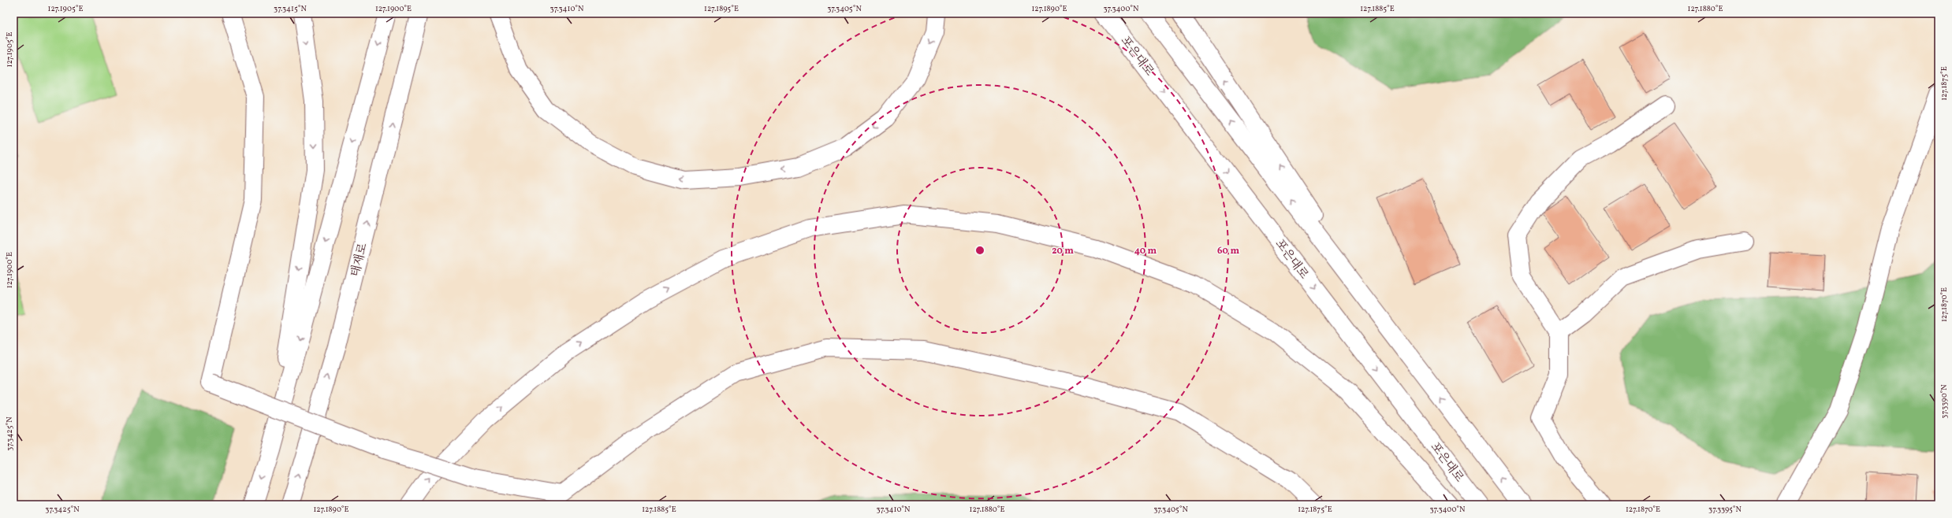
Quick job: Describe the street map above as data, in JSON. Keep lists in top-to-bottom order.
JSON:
{
  "streets": {
    "main road": ["포은대로", "태재로"]
  },
  "coordinates": [
    "127.1905°E",
    "37.3415°N",
    "127.1900°E",
    "37.3410°N",
    "127.1895°E",
    "37.3405°N",
    "127.1890°E",
    "37.3400°N",
    "127.1885°E",
    "127.1880°E",
    "127.1875°E",
    "127.1870°E",
    "37.3390°N",
    "37.3425°N",
    "37.3395°N"
  ],
  "rings": ["20 m", "40 m", "60 m"]
}
